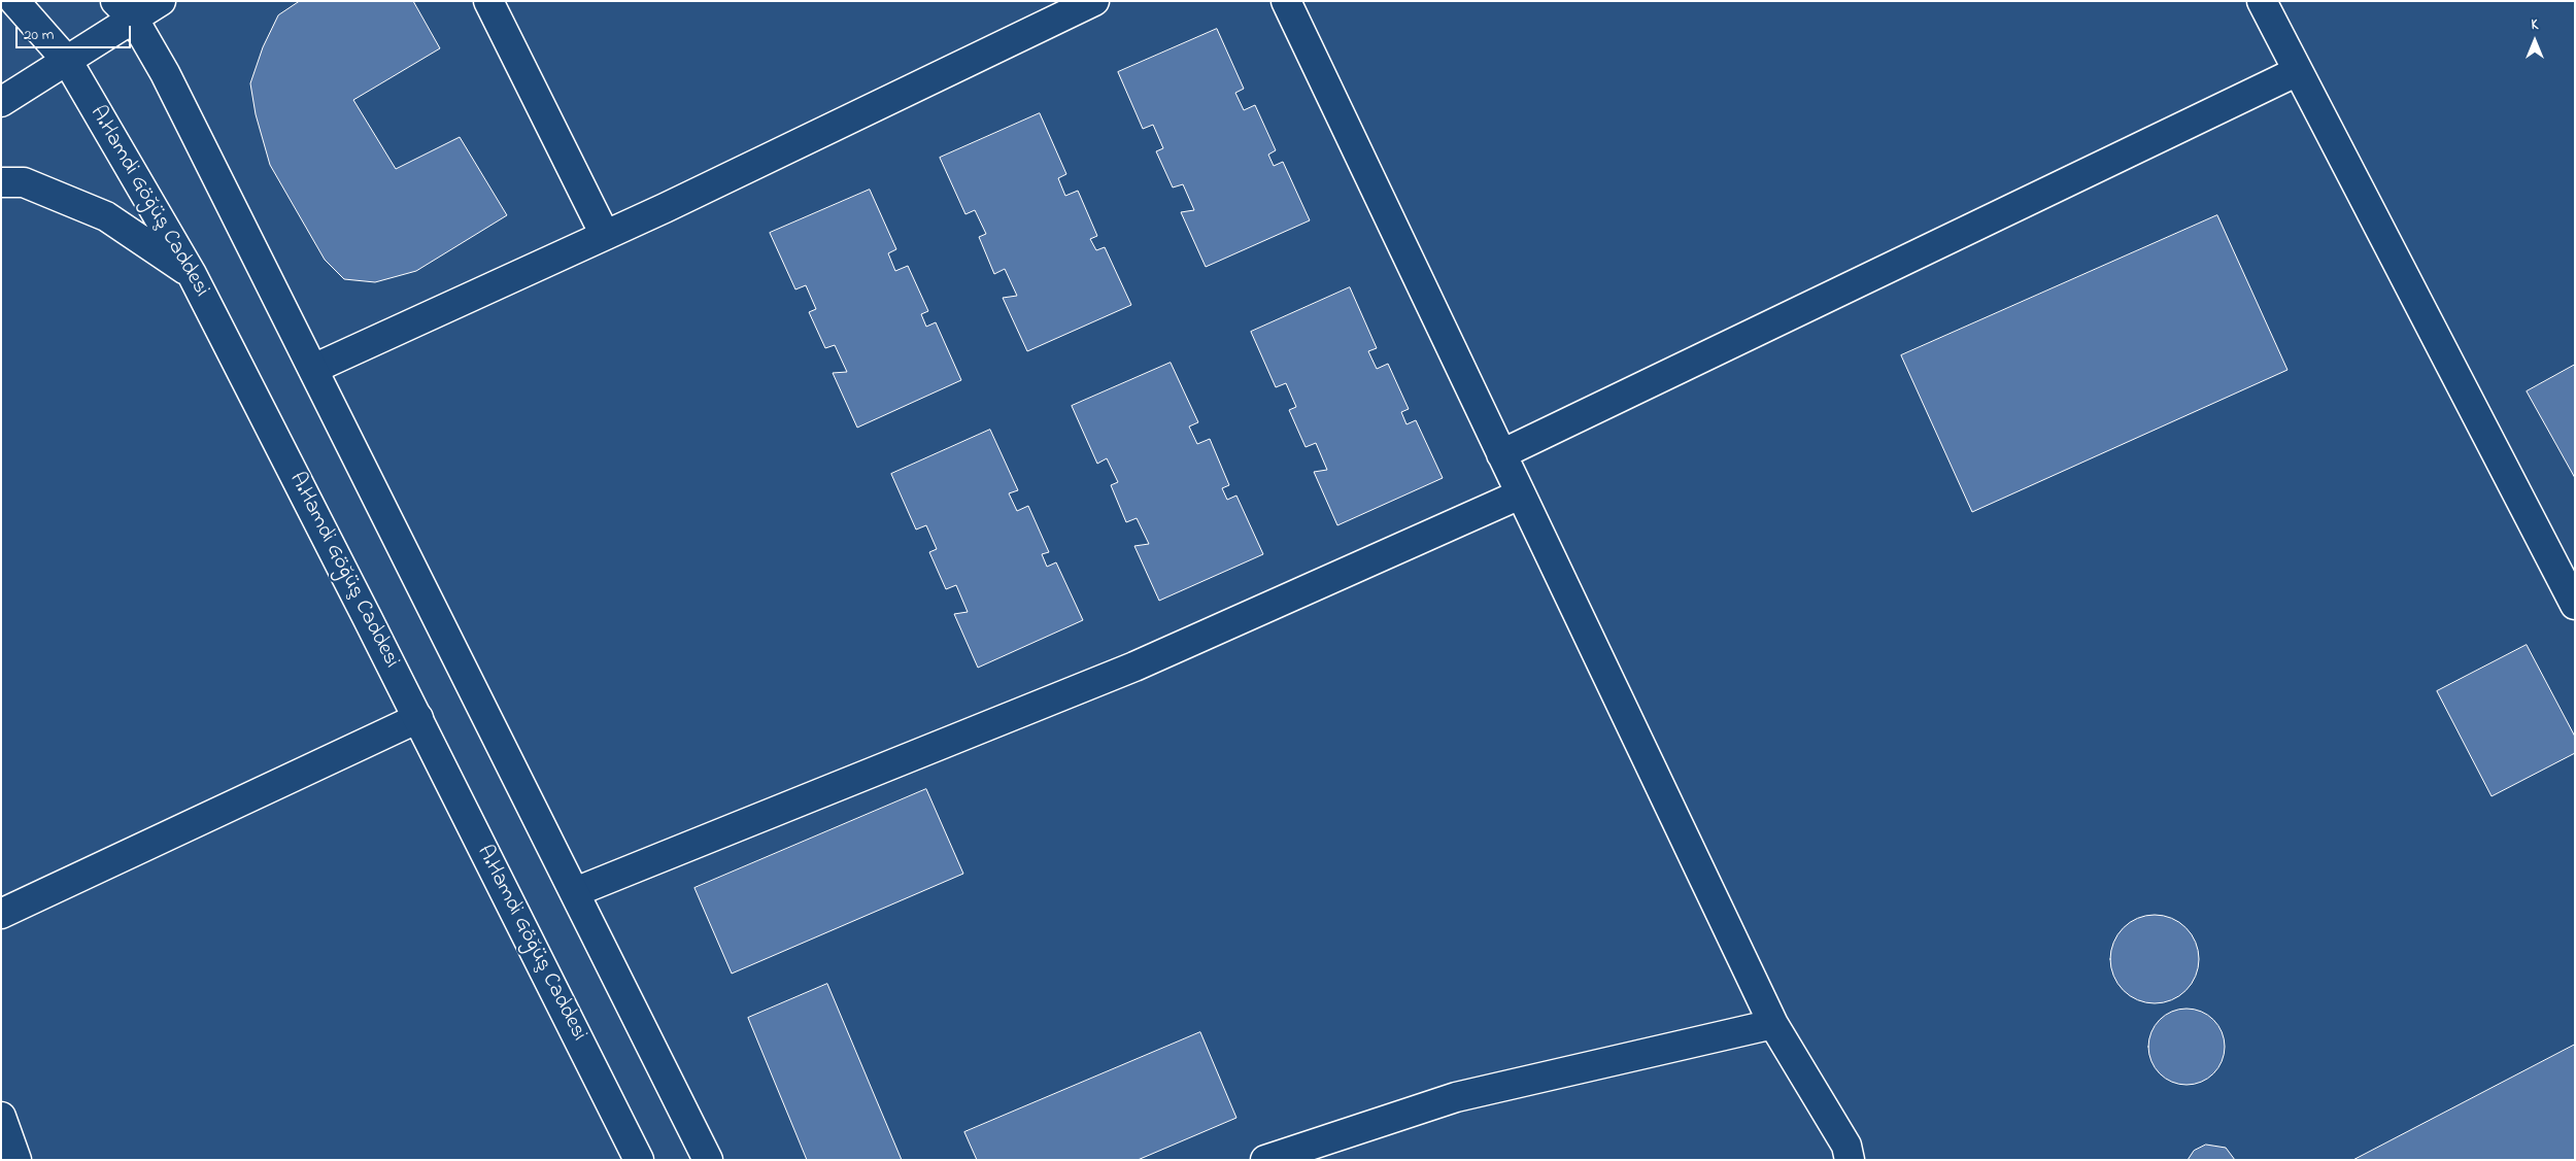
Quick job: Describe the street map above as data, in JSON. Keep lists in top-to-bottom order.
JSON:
{
  "streets": {
    "street": ["A.Hamdi Göğüş Caddesi"]
  },
  "scale_bar": "20 m",
  "north": "top"
}
